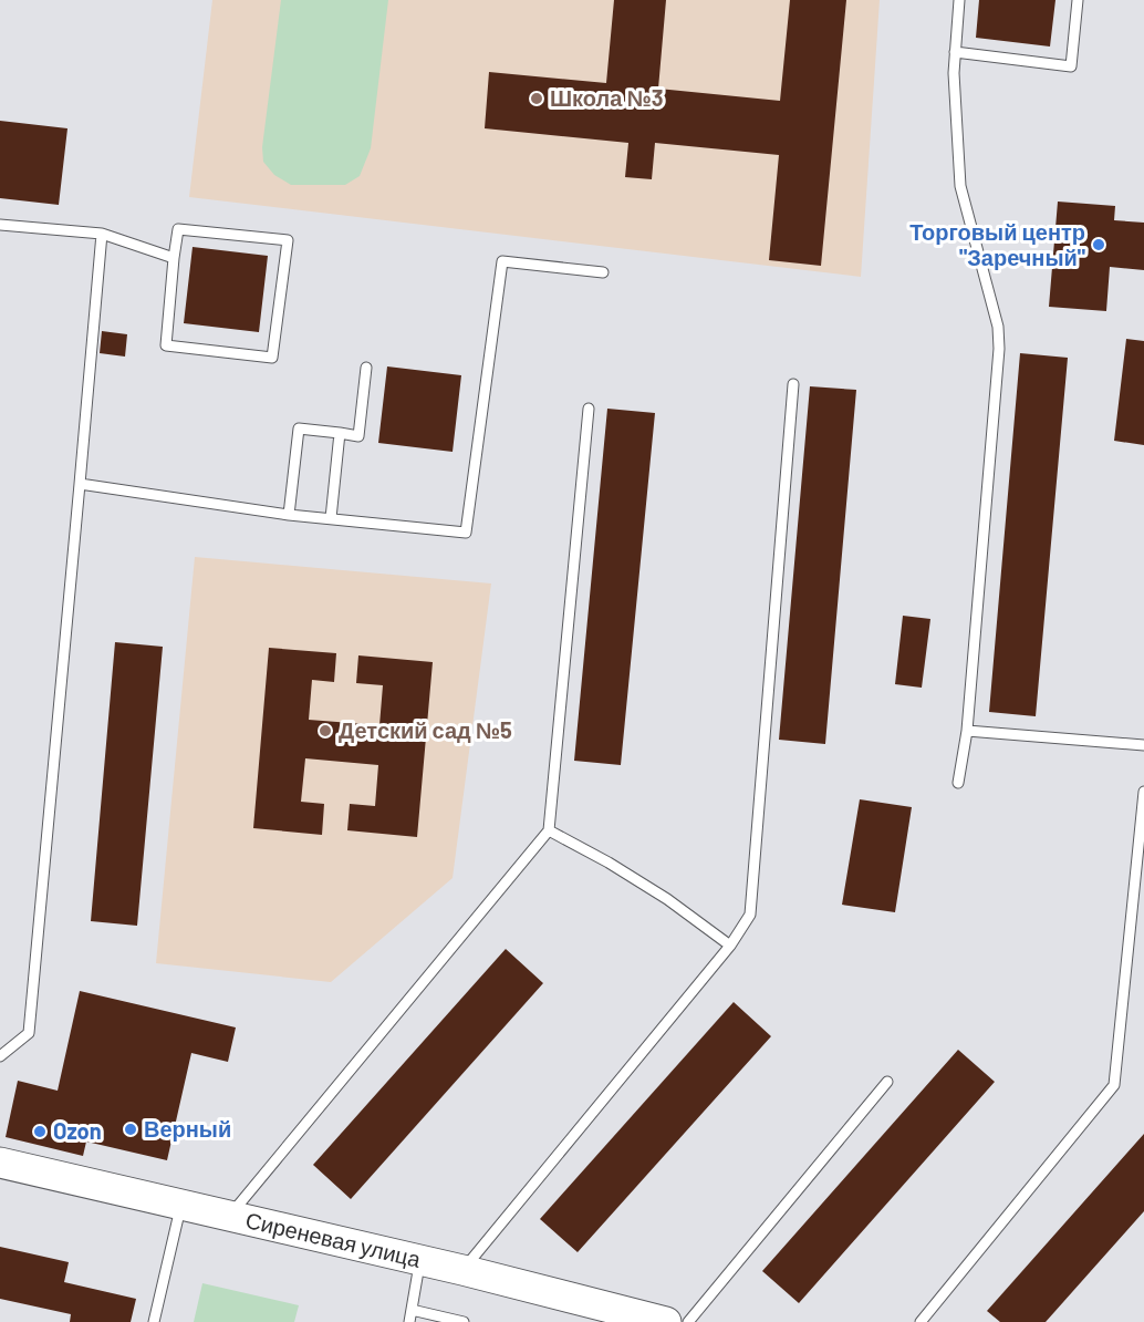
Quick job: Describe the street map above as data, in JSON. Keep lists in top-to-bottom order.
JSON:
{
  "streets": {
    "street": ["Сиреневая улица"]
  },
  "places": [
    "Школа №3",
    "Торговый центр \"Заречный\"",
    "Детский сад №5",
    "Верный",
    "Ozon"
  ]
}
